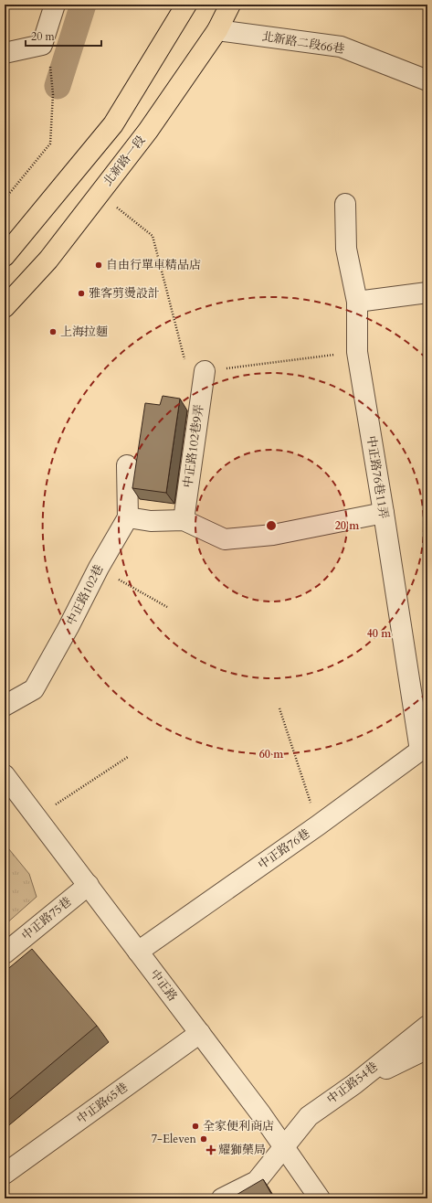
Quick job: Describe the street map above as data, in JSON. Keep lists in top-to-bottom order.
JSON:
{
  "streets": {
    "main road": ["北新路一段"],
    "street": [
      "北新路二段66巷",
      "中正路102巷9弄",
      "中正路76巷11弄",
      "中正路102巷",
      "中正路76巷",
      "中正路75巷",
      "中正路",
      "中正路54巷",
      "中正路65巷"
    ]
  },
  "crossings": [
    ["北新路二段66巷", "北新路一段"],
    ["中正路76巷11弄", "中正路76巷"],
    ["中正路76巷", "中正路"],
    ["中正路75巷", "中正路"],
    ["中正路", "中正路54巷"],
    ["中正路", "中正路65巷"]
  ],
  "places": {
    "other": [
      "自由行單車精品店",
      "雅客剪燙設計",
      "上海拉麵",
      "全家便利商店",
      "7-Eleven"
    ],
    "health": ["耀獅藥局"]
  },
  "scale_bar": "20 m",
  "rings": ["20 m", "40 m", "60 m"]
}
